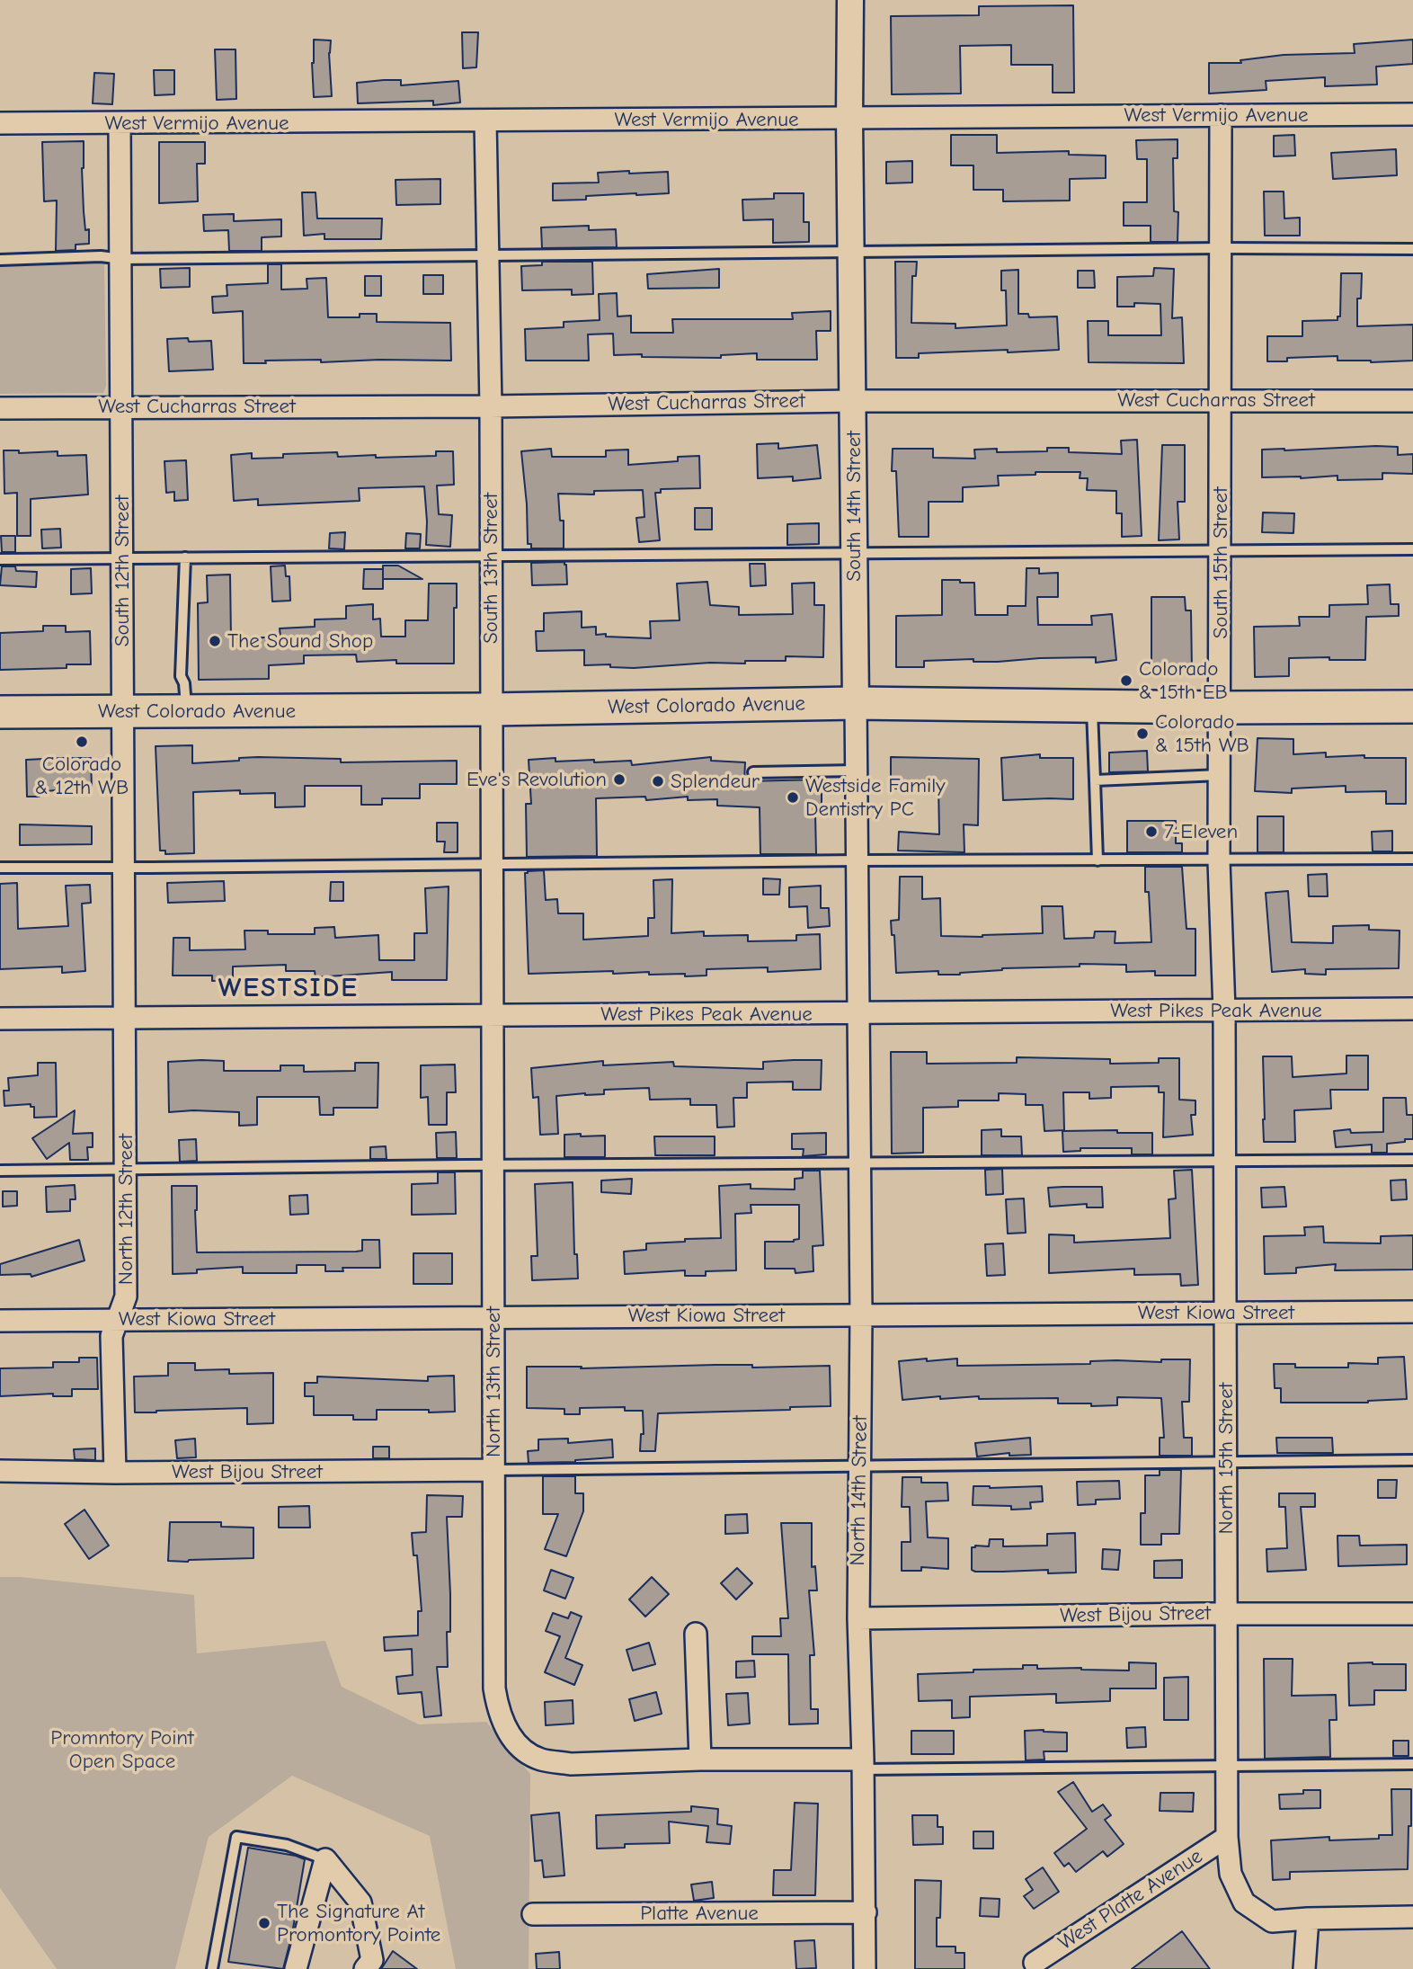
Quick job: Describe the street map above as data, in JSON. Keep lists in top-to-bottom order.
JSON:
{
  "streets": {
    "main road": ["West Colorado Avenue"],
    "street": [
      "West Vermijo Avenue",
      "West Cucharras Street",
      "South 14th Street",
      "South 15th Street",
      "South 13th Street",
      "South 12th Street",
      "West Pikes Peak Avenue",
      "North 12th Street",
      "West Kiowa Street",
      "North 13th Street",
      "North 15th Street",
      "West Bijou Street",
      "North 14th Street",
      "West Platte Avenue",
      "Platte Avenue"
    ]
  },
  "crossings": [
    ["West Vermijo Avenue", "South 14th Street"],
    ["West Vermijo Avenue", "South 15th Street"],
    ["West Vermijo Avenue", "South 13th Street"],
    ["West Vermijo Avenue", "South 12th Street"],
    ["West Cucharras Street", "South 14th Street"],
    ["West Cucharras Street", "South 15th Street"],
    ["West Cucharras Street", "South 13th Street"],
    ["West Cucharras Street", "South 12th Street"],
    ["South 14th Street", "West Colorado Avenue"],
    ["South 14th Street", "West Pikes Peak Avenue"],
    ["South 14th Street", "North 14th Street"],
    ["South 15th Street", "West Colorado Avenue"],
    ["South 15th Street", "West Pikes Peak Avenue"],
    ["South 15th Street", "North 15th Street"],
    ["South 13th Street", "West Colorado Avenue"],
    ["South 13th Street", "West Pikes Peak Avenue"],
    ["South 13th Street", "North 13th Street"],
    ["South 12th Street", "West Colorado Avenue"],
    ["South 12th Street", "West Pikes Peak Avenue"],
    ["South 12th Street", "North 12th Street"],
    ["West Pikes Peak Avenue", "North 12th Street"],
    ["West Pikes Peak Avenue", "North 13th Street"],
    ["West Pikes Peak Avenue", "North 15th Street"],
    ["West Pikes Peak Avenue", "North 14th Street"],
    ["North 12th Street", "West Kiowa Street"],
    ["North 12th Street", "West Bijou Street"],
    ["West Kiowa Street", "North 13th Street"],
    ["West Kiowa Street", "North 15th Street"],
    ["West Kiowa Street", "North 14th Street"],
    ["North 13th Street", "West Bijou Street"],
    ["North 15th Street", "West Bijou Street"],
    ["North 15th Street", "West Platte Avenue"],
    ["West Bijou Street", "North 14th Street"],
    ["North 14th Street", "Platte Avenue"]
  ],
  "districts": ["WESTSIDE"],
  "parks": ["Promntory Point Open Space"],
  "places": [
    "The Sound Shop",
    "Colorado & 15th EB",
    "Colorado & 15th WB",
    "Colorado & 12th WB",
    "Eve's Revolution",
    "Splendeur",
    "Westside Family Dentistry PC",
    "7-Eleven",
    "The Signature At Promontory Pointe"
  ]
}
